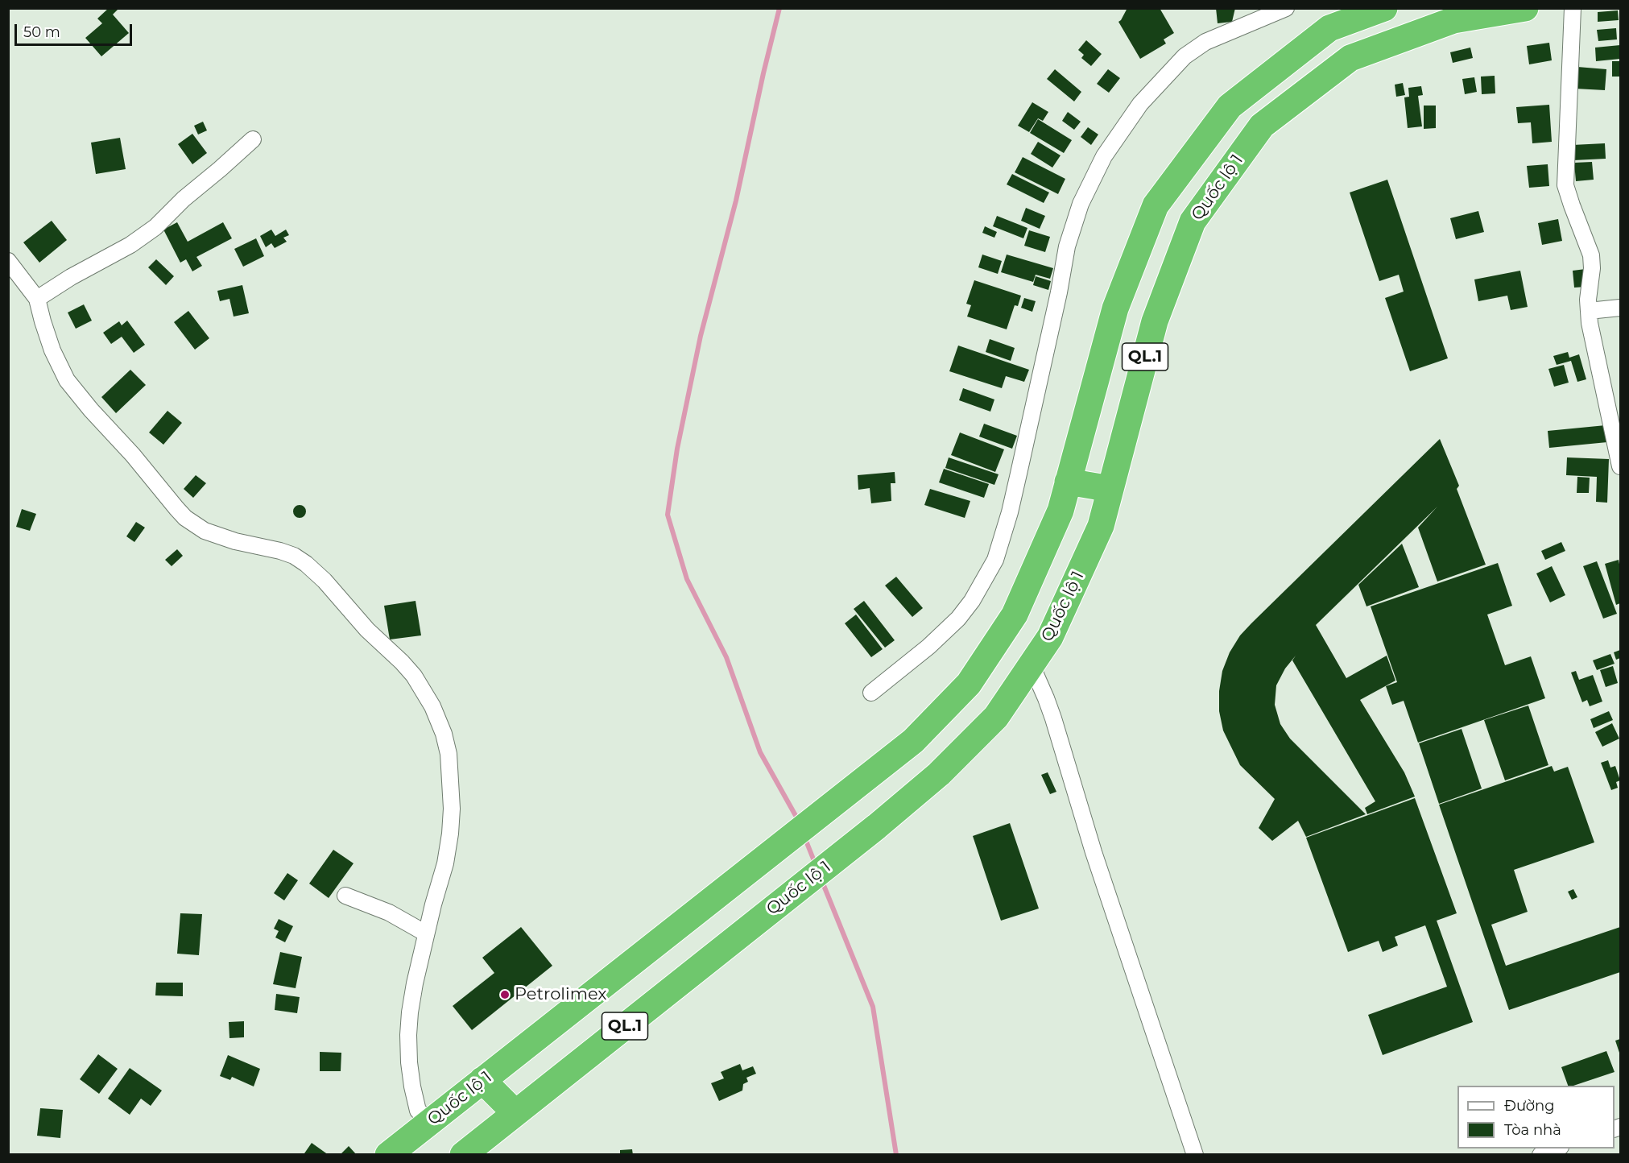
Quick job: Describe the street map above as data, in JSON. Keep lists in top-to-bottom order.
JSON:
{
  "streets": {
    "highway": ["Quốc lộ 1", "QL.1"]
  },
  "places": ["Petrolimex"],
  "legend": ["Đường", "Tòa nhà"],
  "scale_bar": "50 m"
}
